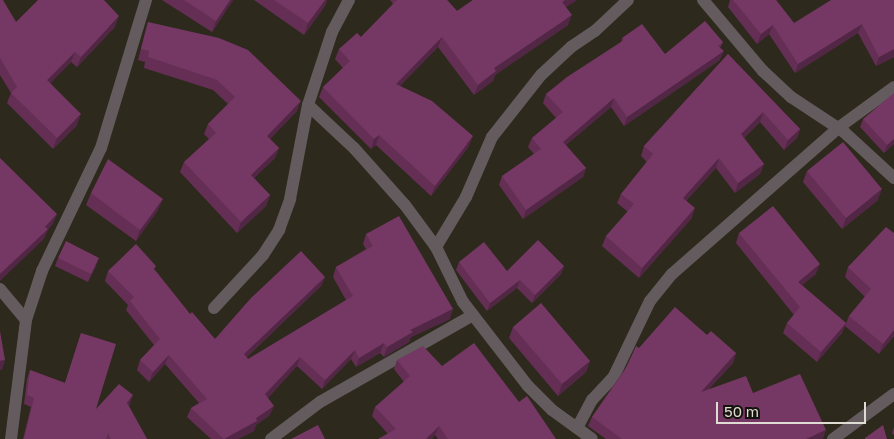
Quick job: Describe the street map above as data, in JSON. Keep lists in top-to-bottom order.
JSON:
{
  "scale_bar": "50 m"
}
